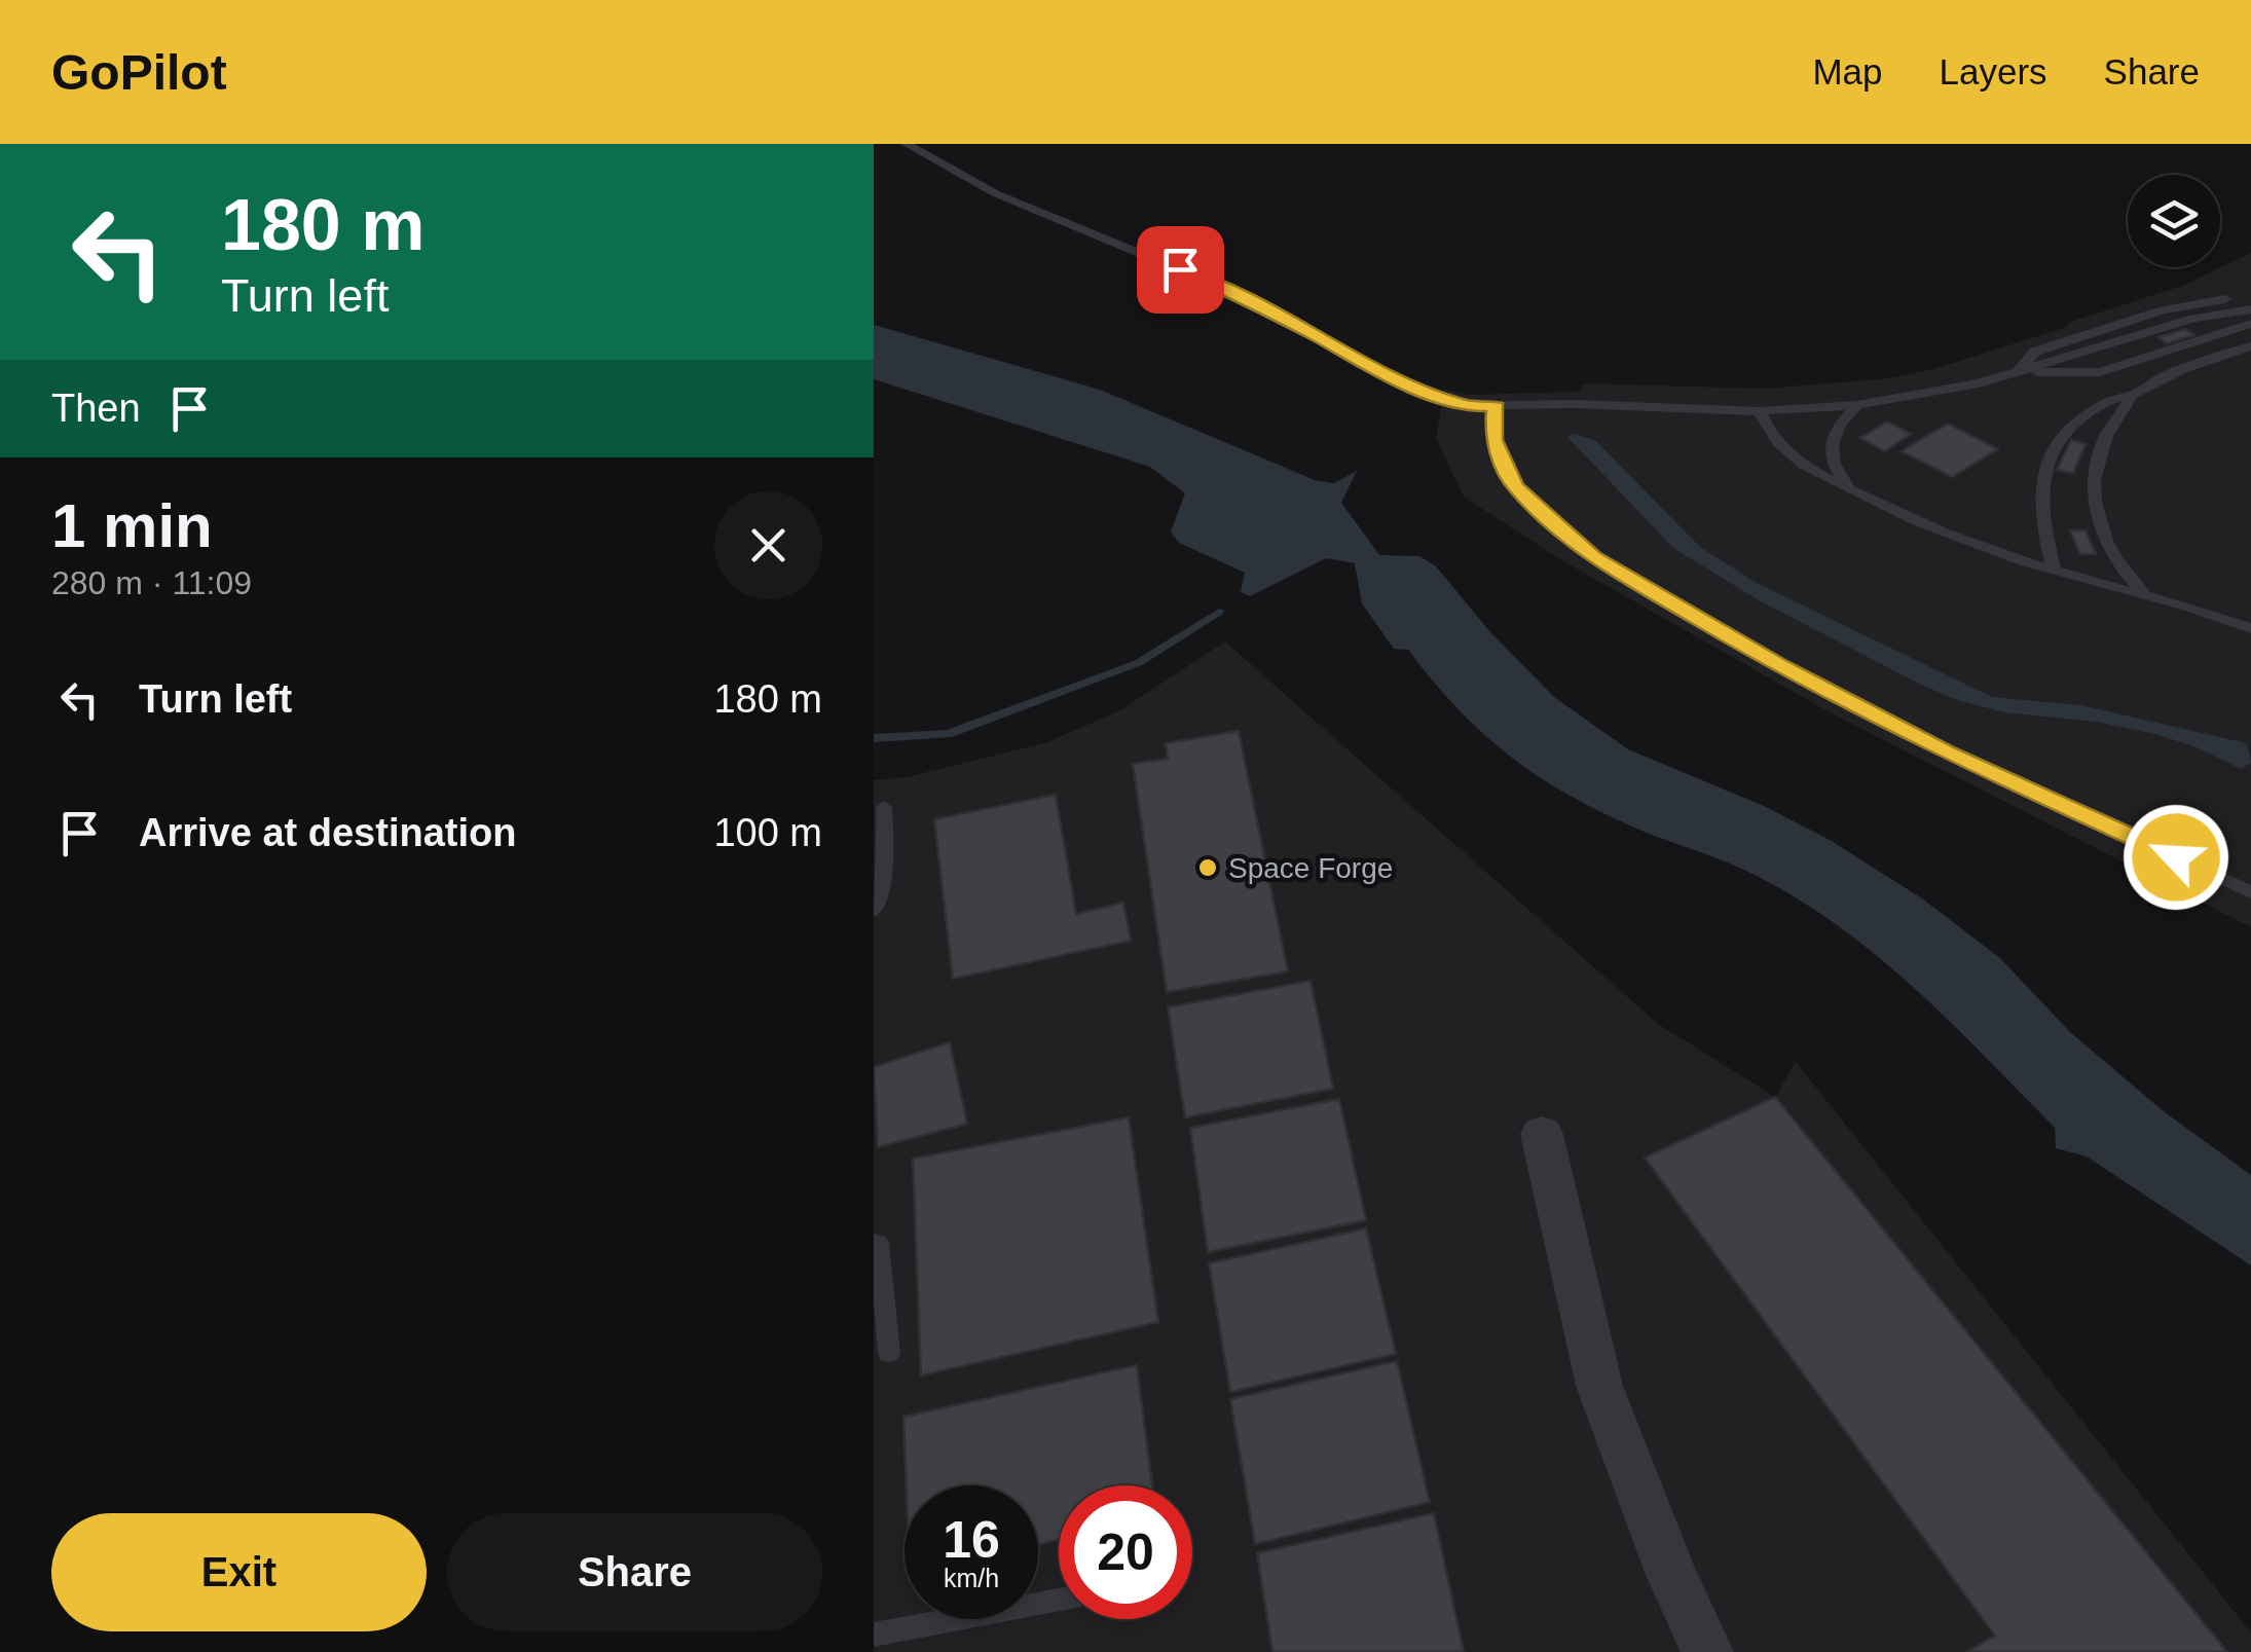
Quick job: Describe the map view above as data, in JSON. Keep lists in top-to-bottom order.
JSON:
{
  "places": ["Space Forge"],
  "page": {
    "header": "GoPilot",
    "nav": ["Map", "Layers", "Share"],
    "turn": ["180 m", "Turn left"],
    "then": "Then",
    "heading": ["1 min", "280 m · 11:09"],
    "list": [
      {
        "name": "Turn left",
        "value": "180 m"
      },
      {
        "name": "Arrive at destination",
        "value": "100 m"
      }
    ],
    "speed": "16 km/h",
    "limit": "20",
    "buttons": ["Exit", "Share"]
  }
}
